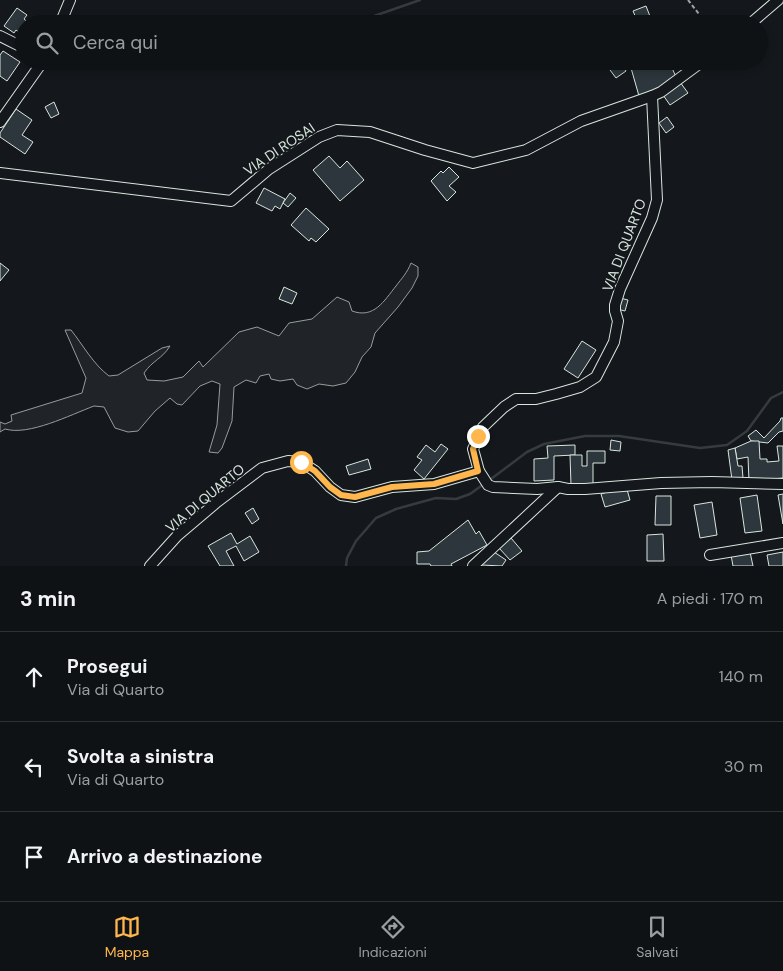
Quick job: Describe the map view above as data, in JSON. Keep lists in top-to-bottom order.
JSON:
{
  "streets": {
    "street": ["VIA DI ROSAI", "VIA DI QUARTO"]
  },
  "crossings": [
    ["VIA DI ROSAI", "VIA DI QUARTO"]
  ],
  "page": {
    "search": "Cerca qui",
    "heading": ["3 min", "A piedi · 170 m"],
    "list": [
      ["Prosegui", "Via di Quarto", "140 m"],
      ["Svolta a sinistra", "Via di Quarto", "30 m"],
      "Arrivo a destinazione"
    ],
    "nav": ["Mappa", "Indicazioni", "Salvati"]
  }
}
